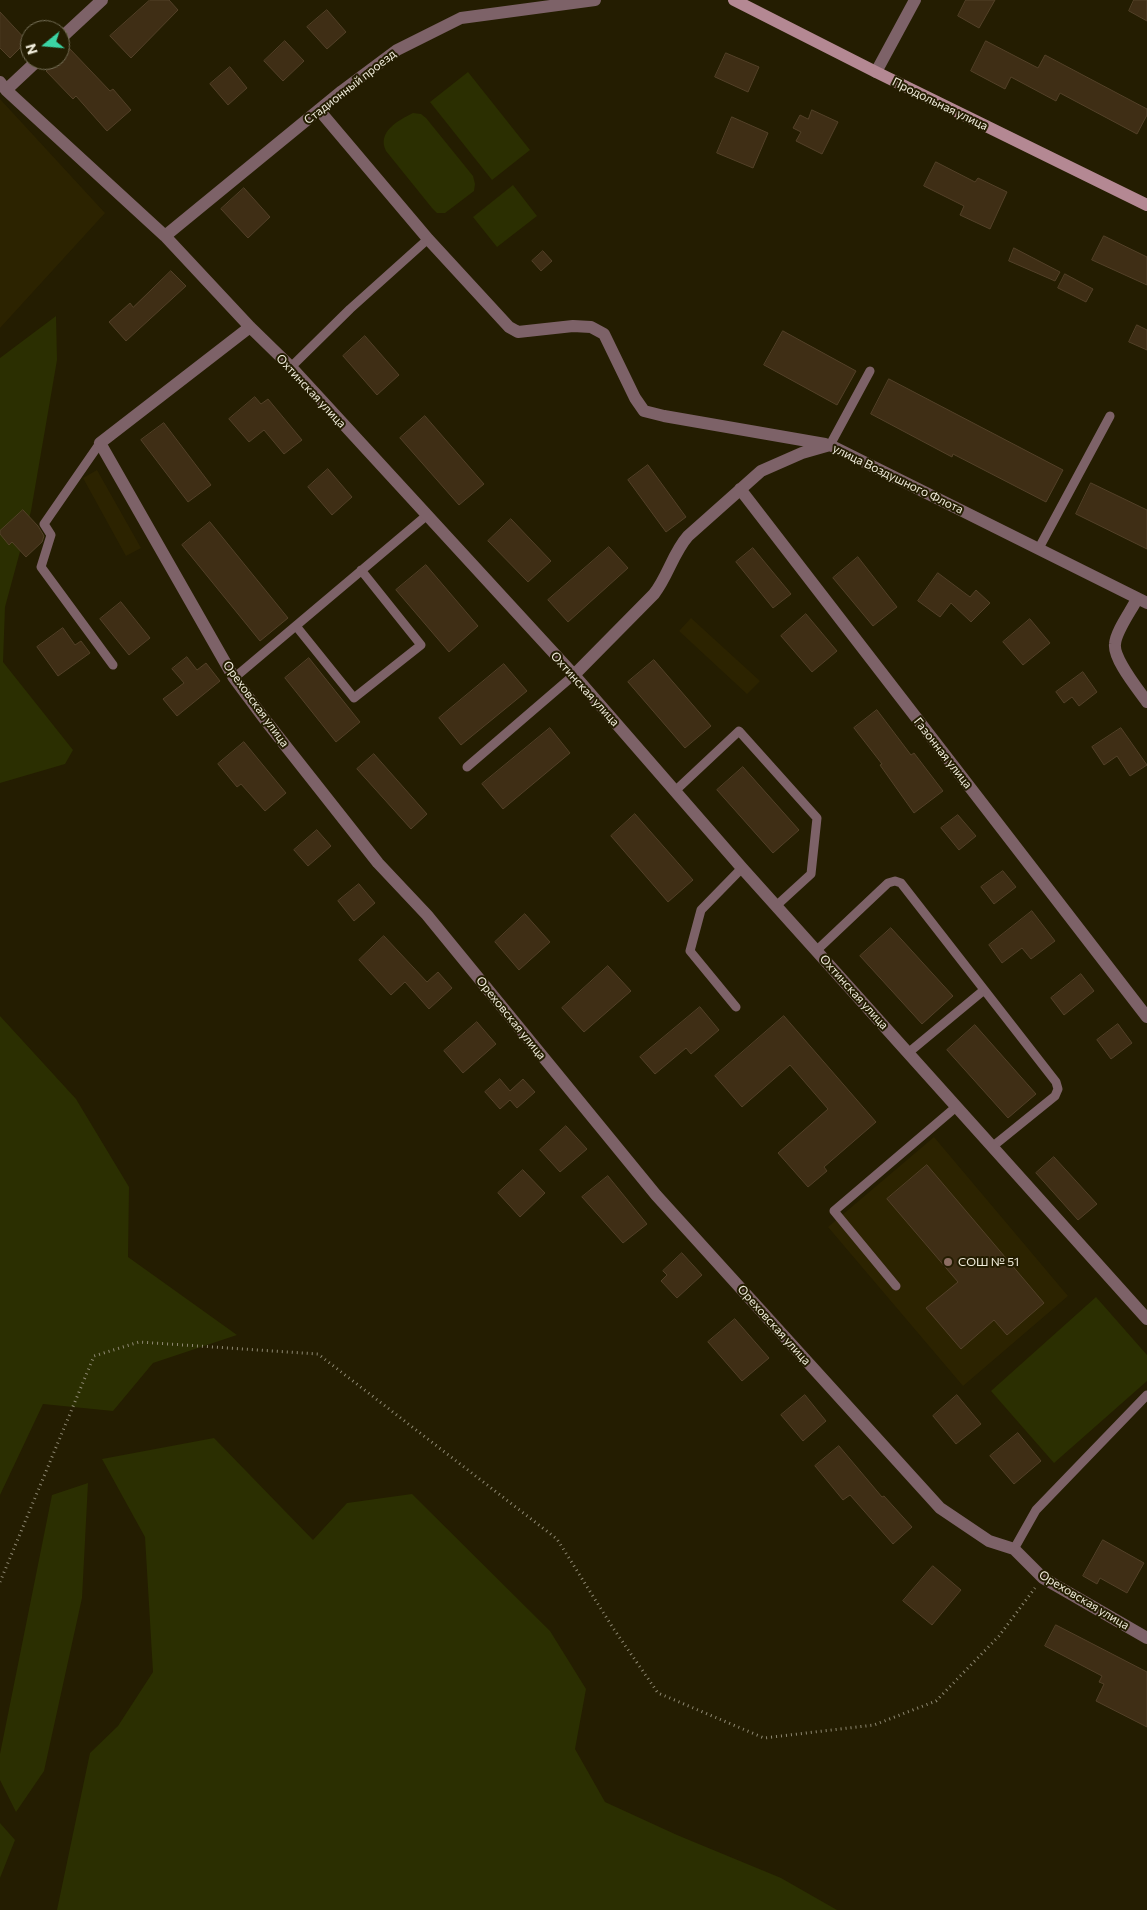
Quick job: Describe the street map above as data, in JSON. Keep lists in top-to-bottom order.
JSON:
{
  "streets": {
    "street": [
      "Стадионный проезд",
      "Продольная улица",
      "Охтинская улица",
      "улица Воздушного Флота",
      "Ореховская улица",
      "Газонная улица"
    ]
  },
  "crossings": [
    ["Стадионный проезд", "Охтинская улица"],
    ["Охтинская улица", "улица Воздушного Флота"],
    ["улица Воздушного Флота", "Газонная улица"]
  ],
  "places": ["СОШ № 51"],
  "north": "left"
}
